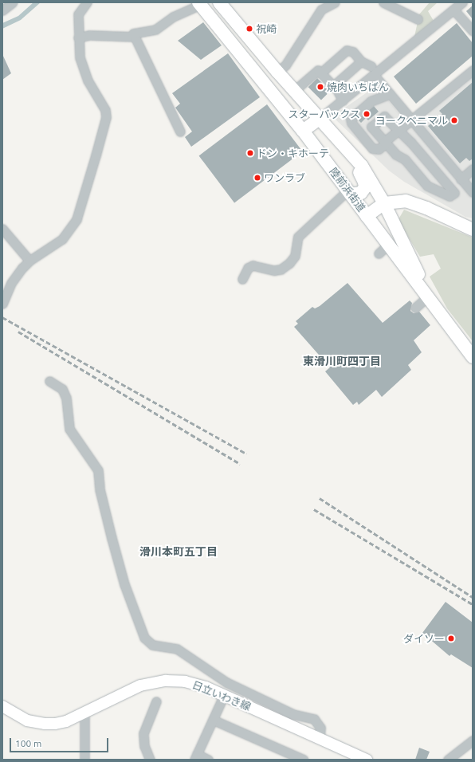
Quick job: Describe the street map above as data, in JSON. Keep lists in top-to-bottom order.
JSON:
{
  "streets": {
    "highway": ["陸前浜街道"],
    "main road": ["日立いわき線"]
  },
  "districts": ["東滑川町四丁目", "滑川本町五丁目"],
  "places": [
    "祝崎",
    "焼肉いちばん",
    "スターバックス",
    "ヨークベニマル",
    "ドン・キホーテ",
    "ワンラブ",
    "ダイソー"
  ],
  "scale_bar": "100 m"
}
